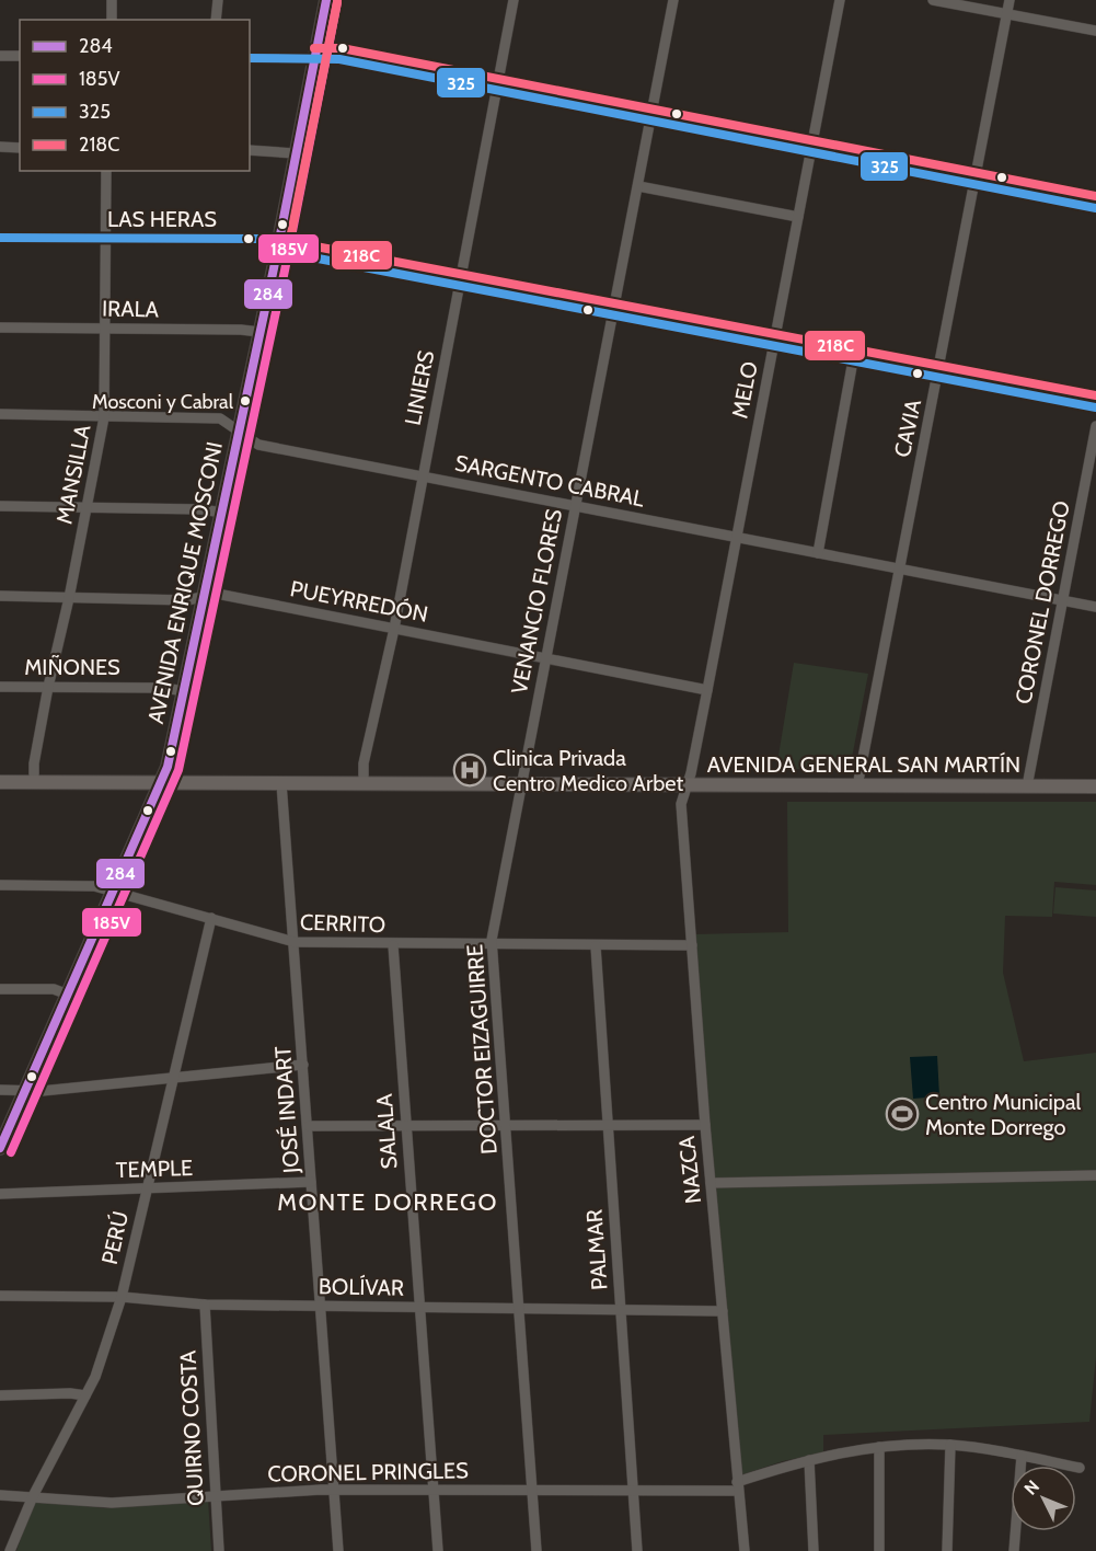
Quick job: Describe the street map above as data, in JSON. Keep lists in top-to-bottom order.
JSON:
{
  "streets": {
    "main road": ["AVENIDA ENRIQUE MOSCONI", "AVENIDA GENERAL SAN MARTÍN"],
    "street": [
      "LAS HERAS",
      "IRALA",
      "LINIERS",
      "MELO",
      "CAVIA",
      "MANSILLA",
      "SARGENTO CABRAL",
      "PUEYRREDÓN",
      "VENANCIO FLORES",
      "CORONEL DORREGO",
      "MIÑONES",
      "CERRITO",
      "DOCTOR EIZAGUIRRE",
      "JOSÉ INDART",
      "SALALA",
      "TEMPLE",
      "NAZCA",
      "PERÚ",
      "PALMAR",
      "BOLÍVAR",
      "QUIRNO COSTA",
      "CORONEL PRINGLES"
    ]
  },
  "crossings": [
    ["LAS HERAS", "LINIERS"],
    ["LAS HERAS", "MELO"],
    ["LAS HERAS", "CAVIA"],
    ["LAS HERAS", "MANSILLA"],
    ["LAS HERAS", "AVENIDA ENRIQUE MOSCONI"],
    ["LAS HERAS", "VENANCIO FLORES"],
    ["IRALA", "MANSILLA"],
    ["IRALA", "AVENIDA ENRIQUE MOSCONI"],
    ["LINIERS", "SARGENTO CABRAL"],
    ["LINIERS", "PUEYRREDÓN"],
    ["LINIERS", "AVENIDA GENERAL SAN MARTÍN"],
    ["MELO", "SARGENTO CABRAL"],
    ["MELO", "PUEYRREDÓN"],
    ["MELO", "AVENIDA GENERAL SAN MARTÍN"],
    ["MELO", "NAZCA"],
    ["CAVIA", "SARGENTO CABRAL"],
    ["CAVIA", "AVENIDA GENERAL SAN MARTÍN"],
    ["MANSILLA", "SARGENTO CABRAL"],
    ["MANSILLA", "PUEYRREDÓN"],
    ["MANSILLA", "MIÑONES"],
    ["MANSILLA", "AVENIDA GENERAL SAN MARTÍN"],
    ["SARGENTO CABRAL", "AVENIDA ENRIQUE MOSCONI"],
    ["SARGENTO CABRAL", "VENANCIO FLORES"],
    ["SARGENTO CABRAL", "CORONEL DORREGO"],
    ["AVENIDA ENRIQUE MOSCONI", "PUEYRREDÓN"],
    ["AVENIDA ENRIQUE MOSCONI", "MIÑONES"],
    ["AVENIDA ENRIQUE MOSCONI", "AVENIDA GENERAL SAN MARTÍN"],
    ["AVENIDA ENRIQUE MOSCONI", "CERRITO"],
    ["PUEYRREDÓN", "VENANCIO FLORES"],
    ["VENANCIO FLORES", "AVENIDA GENERAL SAN MARTÍN"],
    ["VENANCIO FLORES", "DOCTOR EIZAGUIRRE"],
    ["CORONEL DORREGO", "AVENIDA GENERAL SAN MARTÍN"],
    ["AVENIDA GENERAL SAN MARTÍN", "DOCTOR EIZAGUIRRE"],
    ["AVENIDA GENERAL SAN MARTÍN", "JOSÉ INDART"],
    ["AVENIDA GENERAL SAN MARTÍN", "NAZCA"],
    ["CERRITO", "DOCTOR EIZAGUIRRE"],
    ["CERRITO", "JOSÉ INDART"],
    ["CERRITO", "SALALA"],
    ["CERRITO", "NAZCA"],
    ["CERRITO", "PERÚ"],
    ["CERRITO", "PALMAR"],
    ["DOCTOR EIZAGUIRRE", "BOLÍVAR"],
    ["DOCTOR EIZAGUIRRE", "CORONEL PRINGLES"],
    ["JOSÉ INDART", "TEMPLE"],
    ["JOSÉ INDART", "BOLÍVAR"],
    ["JOSÉ INDART", "CORONEL PRINGLES"],
    ["SALALA", "BOLÍVAR"],
    ["SALALA", "CORONEL PRINGLES"],
    ["TEMPLE", "PERÚ"],
    ["NAZCA", "BOLÍVAR"],
    ["NAZCA", "CORONEL PRINGLES"],
    ["PERÚ", "BOLÍVAR"],
    ["PERÚ", "CORONEL PRINGLES"],
    ["PALMAR", "BOLÍVAR"],
    ["PALMAR", "CORONEL PRINGLES"],
    ["BOLÍVAR", "QUIRNO COSTA"],
    ["QUIRNO COSTA", "CORONEL PRINGLES"]
  ],
  "districts": ["MONTE DORREGO"],
  "places": {
    "other": ["Mosconi y Cabral"],
    "hospital": ["Clinica Privada Centro Medico Arbet"],
    "sports": ["Centro Municipal Monte Dorrego"]
  },
  "lines": [
    "transit line 284",
    "transit line 185V",
    "transit line 218C",
    "transit line 325"
  ],
  "legend": [
    "284",
    "185V",
    "325",
    "218C"
  ],
  "north": "top left"
}
